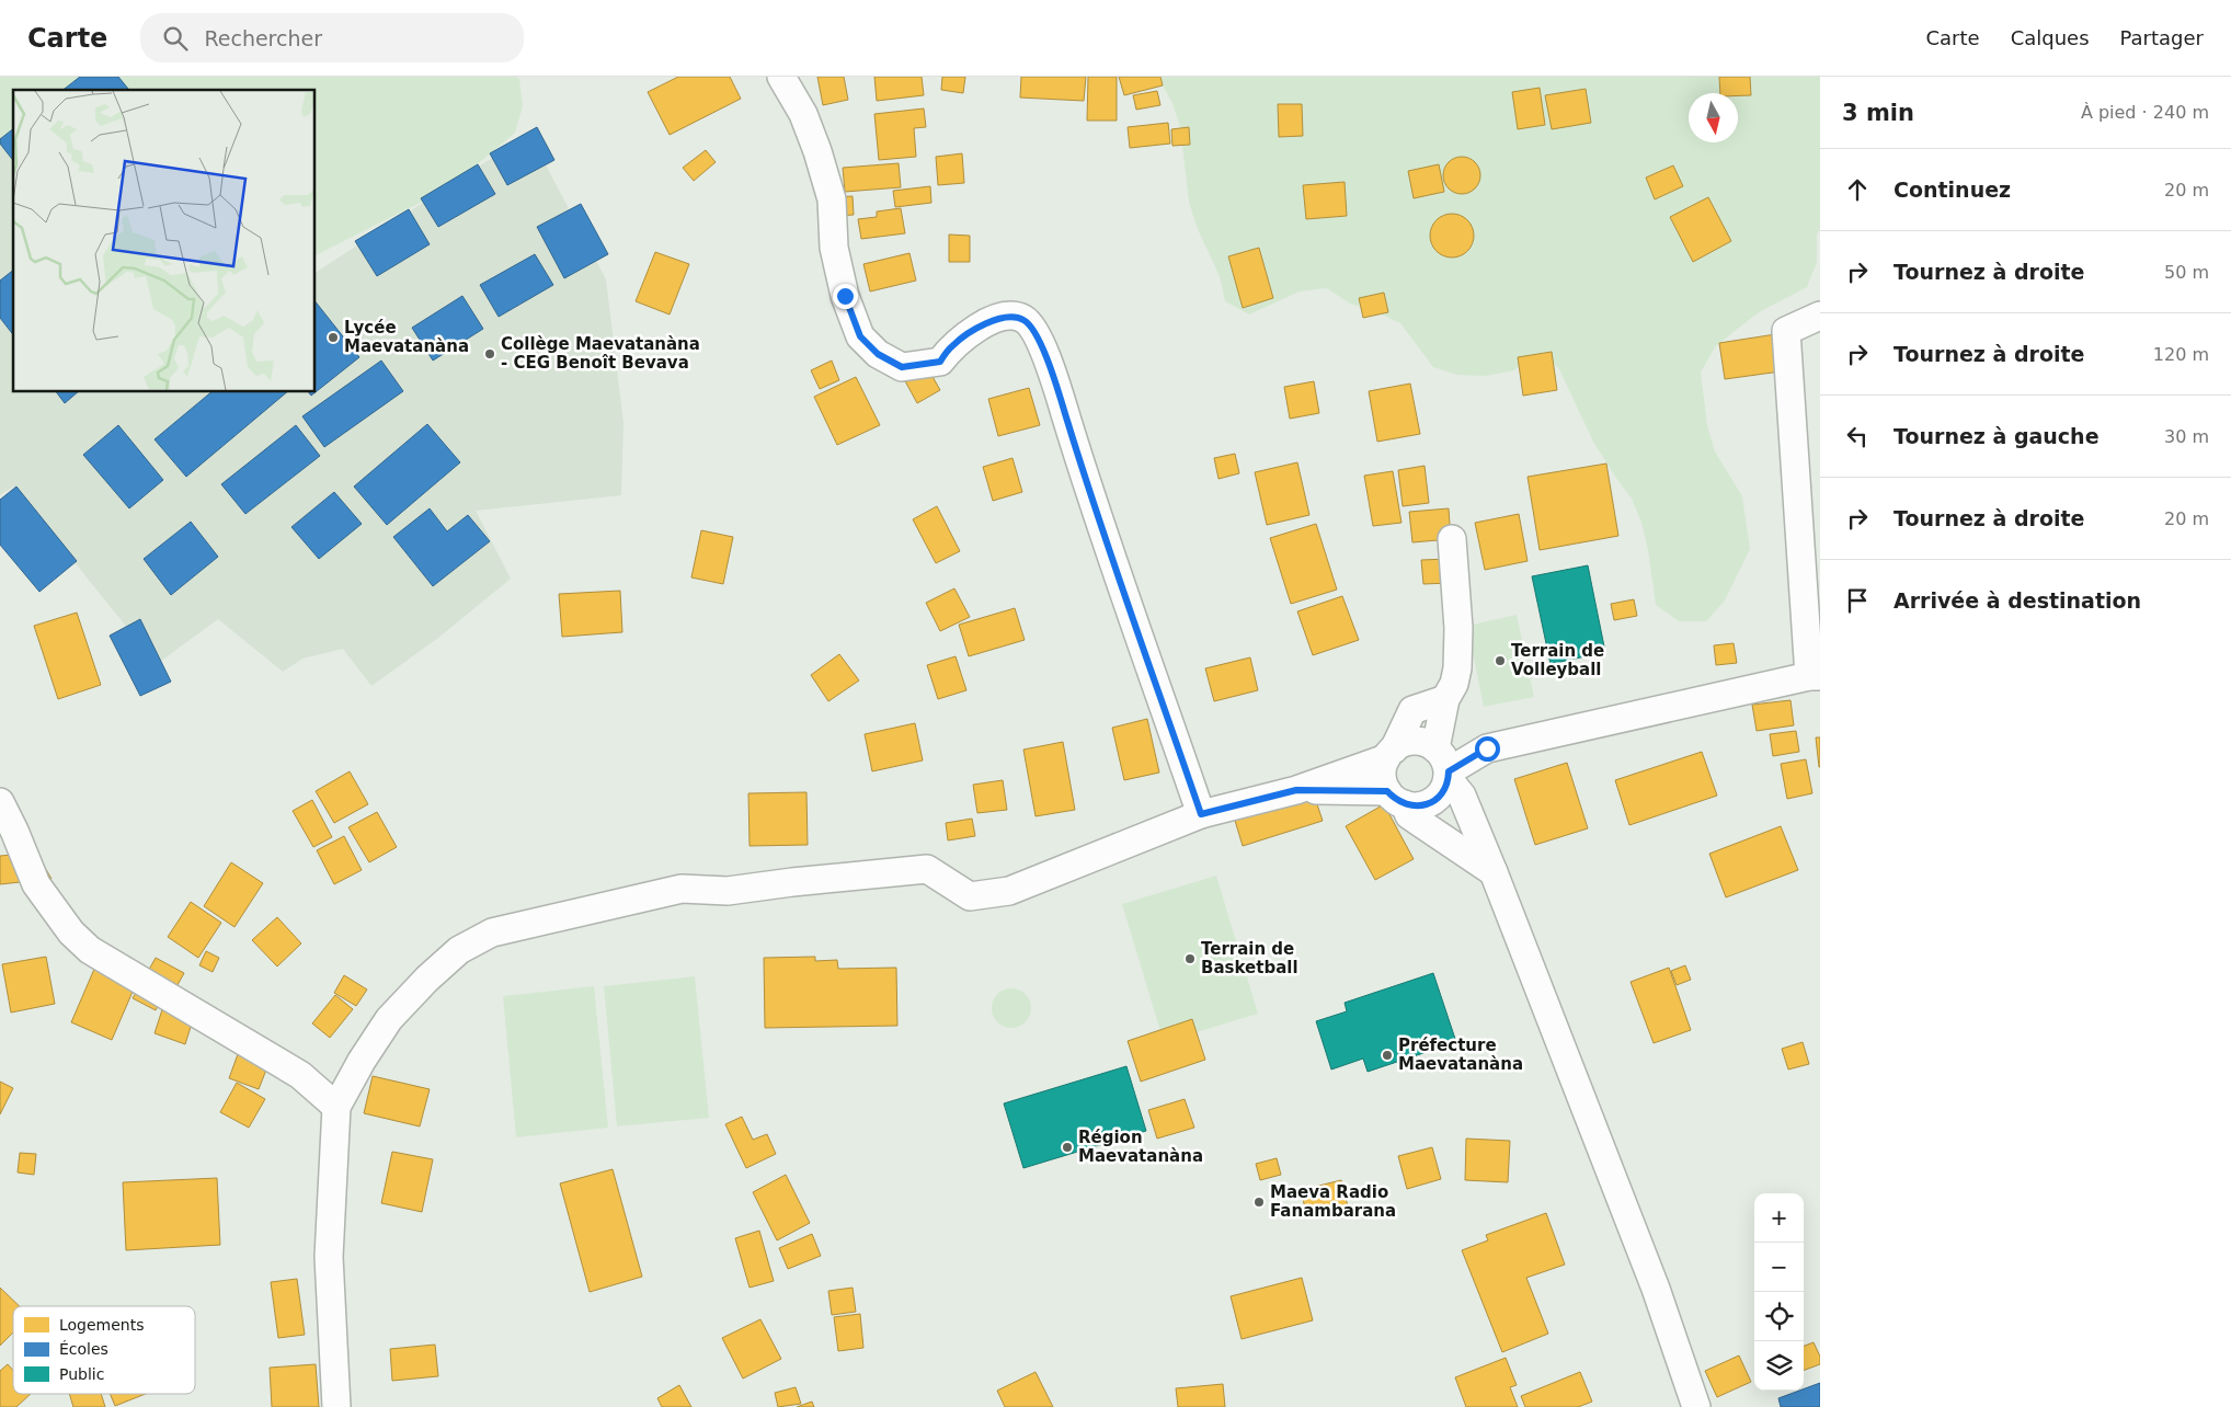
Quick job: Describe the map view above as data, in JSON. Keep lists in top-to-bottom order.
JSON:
{
  "places": [
    "Lycée Maevatanàna",
    "Collège Maevatanàna - CEG Benoît Bevava",
    "Terrain de Volleyball",
    "Terrain de Basketball",
    "Préfecture Maevatanàna",
    "Région Maevatanàna",
    "Maeva Radio Fanambarana"
  ],
  "legend": ["Logements", "Écoles", "Public"],
  "north": "bottom",
  "page": {
    "header": "Carte",
    "search": "Rechercher",
    "nav": ["Carte", "Calques", "Partager"],
    "heading": ["3 min", "À pied · 240 m"],
    "list": [
      ["Continuez", "20 m"],
      ["Tournez à droite", "50 m"],
      ["Tournez à droite", "120 m"],
      ["Tournez à gauche", "30 m"],
      ["Tournez à droite", "20 m"],
      "Arrivée à destination"
    ],
    "map_buttons": ["+", "−"]
  }
}
